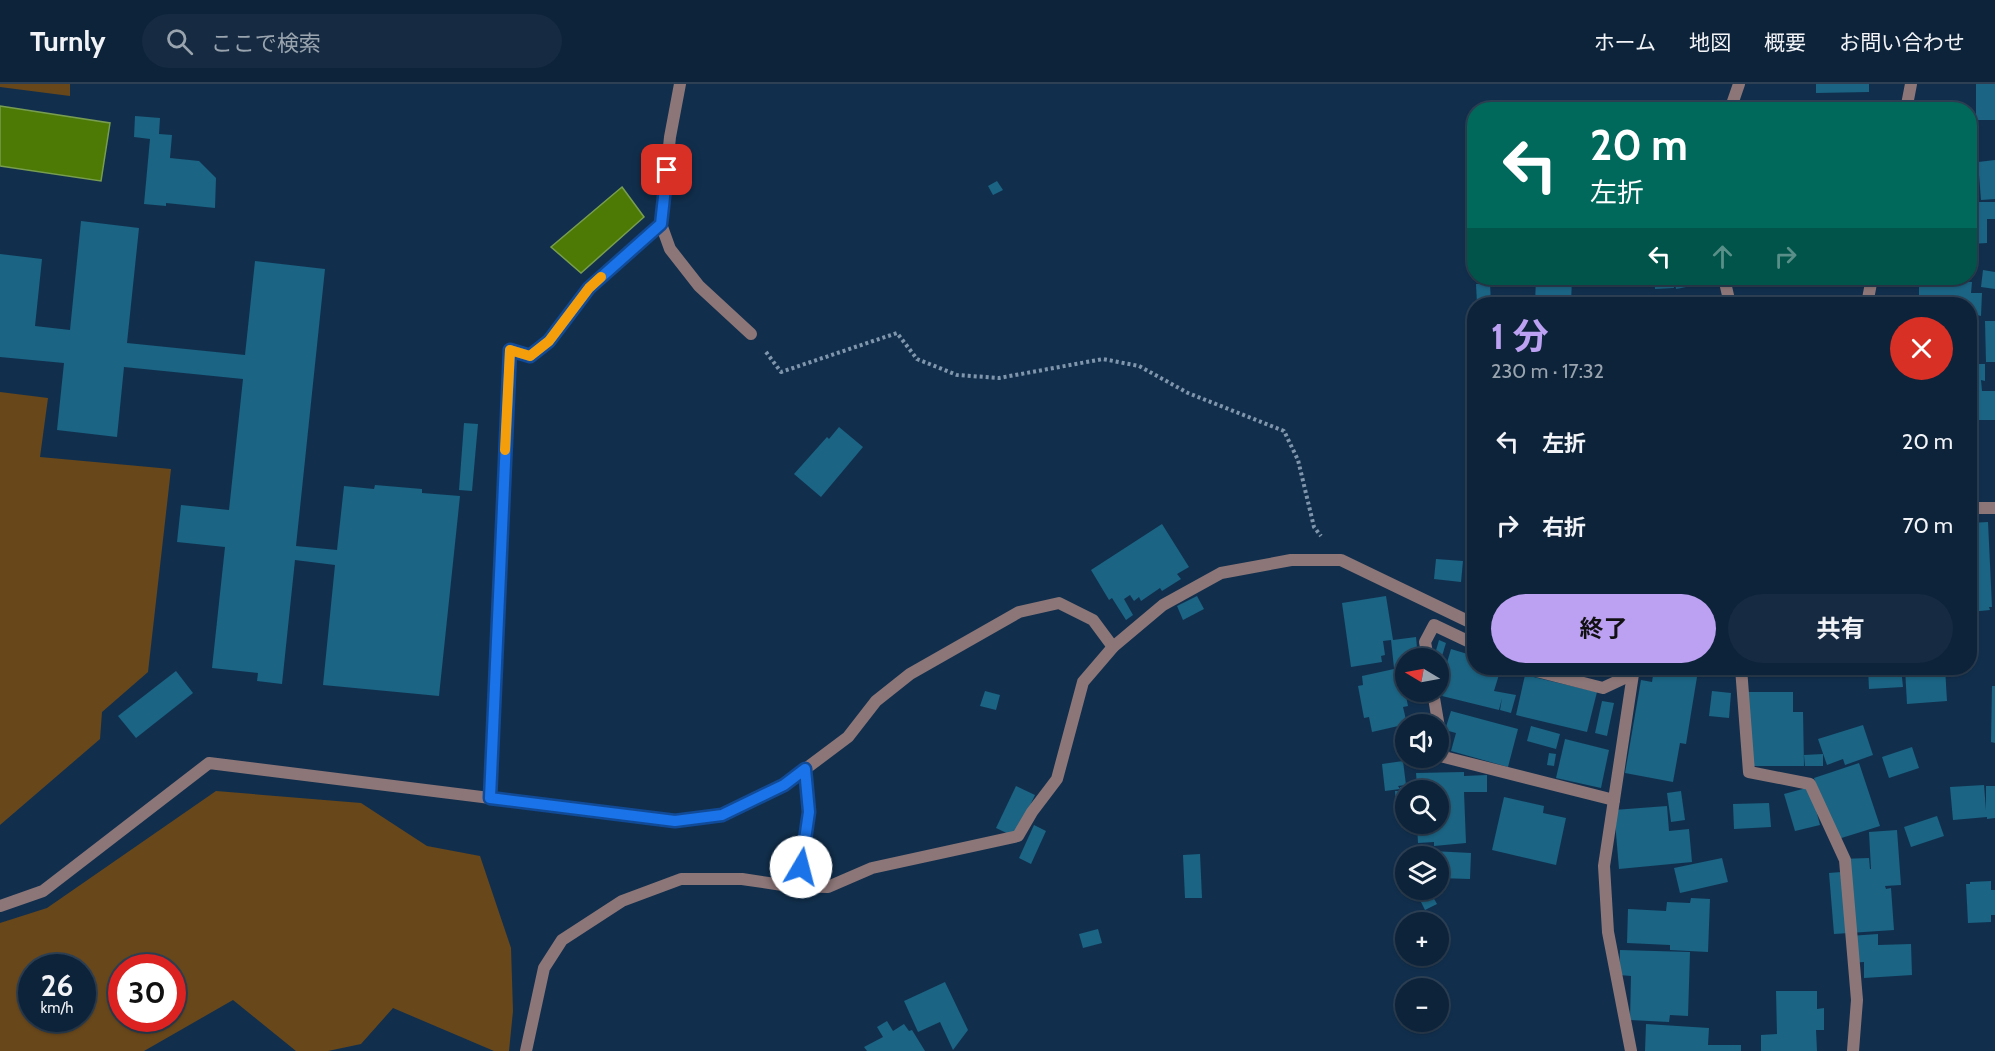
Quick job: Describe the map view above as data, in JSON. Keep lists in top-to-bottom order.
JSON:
{
  "north": "left",
  "page": {
    "header": "Turnly",
    "search": "ここで検索",
    "nav": [
      "ホーム",
      "地図",
      "概要",
      "お問い合わせ"
    ],
    "turn": ["20 m", "左折"],
    "heading": ["1 分", "230 m · 17:32"],
    "list": [
      {
        "name": "左折",
        "value": "20 m"
      },
      {
        "name": "右折",
        "value": "70 m"
      }
    ],
    "buttons": ["終了", "共有"],
    "map_buttons": ["+", "−"],
    "speed": "26 km/h",
    "limit": "30"
  }
}
